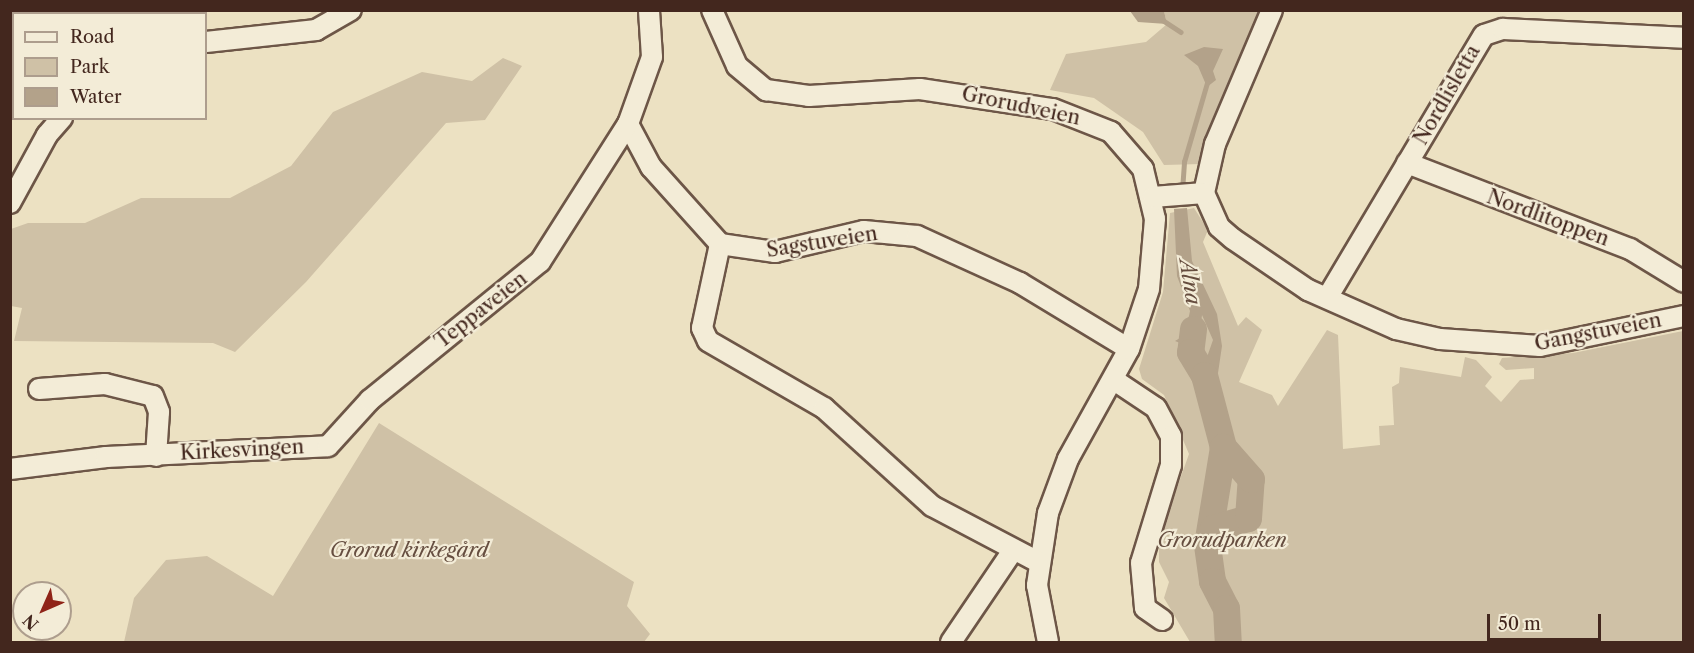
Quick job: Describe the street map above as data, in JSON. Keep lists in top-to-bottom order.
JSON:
{
  "streets": {
    "street": [
      "Nordlisletta",
      "Grorudveien",
      "Nordlitoppen",
      "Sagstuveien",
      "Teppaveien",
      "Gangstuveien",
      "Kirkesvingen"
    ]
  },
  "crossings": [
    ["Nordlisletta", "Nordlitoppen"],
    ["Nordlisletta", "Gangstuveien"],
    ["Grorudveien", "Sagstuveien"],
    ["Teppaveien", "Kirkesvingen"]
  ],
  "water": ["Alna"],
  "parks": ["Grorudparken", "Grorud kirkegård"],
  "legend": ["Road", "Park", "Water"],
  "scale_bar": "50 m",
  "north": "bottom left"
}
